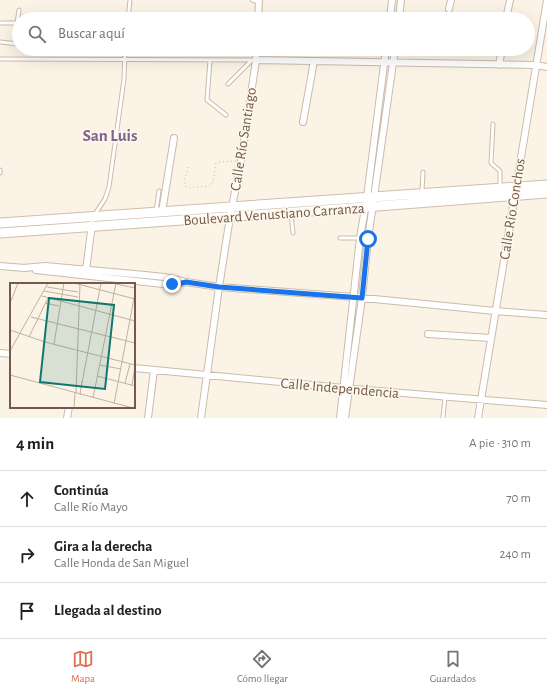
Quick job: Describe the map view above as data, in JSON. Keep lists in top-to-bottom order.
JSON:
{
  "streets": {
    "main road": ["Boulevard Venustiano Carranza"],
    "street": ["Calle Río Santiago", "Calle Río Conchos", "Calle Independencia"]
  },
  "crossings": [
    ["Calle Río Santiago", "Boulevard Venustiano Carranza"],
    ["Calle Río Santiago", "Calle Independencia"],
    ["Calle Río Conchos", "Boulevard Venustiano Carranza"],
    ["Calle Río Conchos", "Calle Independencia"]
  ],
  "districts": ["San Luis"],
  "page": {
    "search": "Buscar aquí",
    "heading": ["4 min", "A pie · 310 m"],
    "list": [
      ["Continúa", "Calle Río Mayo", "70 m"],
      ["Gira a la derecha", "Calle Honda de San Miguel", "240 m"],
      "Llegada al destino"
    ],
    "nav": ["Mapa", "Cómo llegar", "Guardados"]
  }
}
